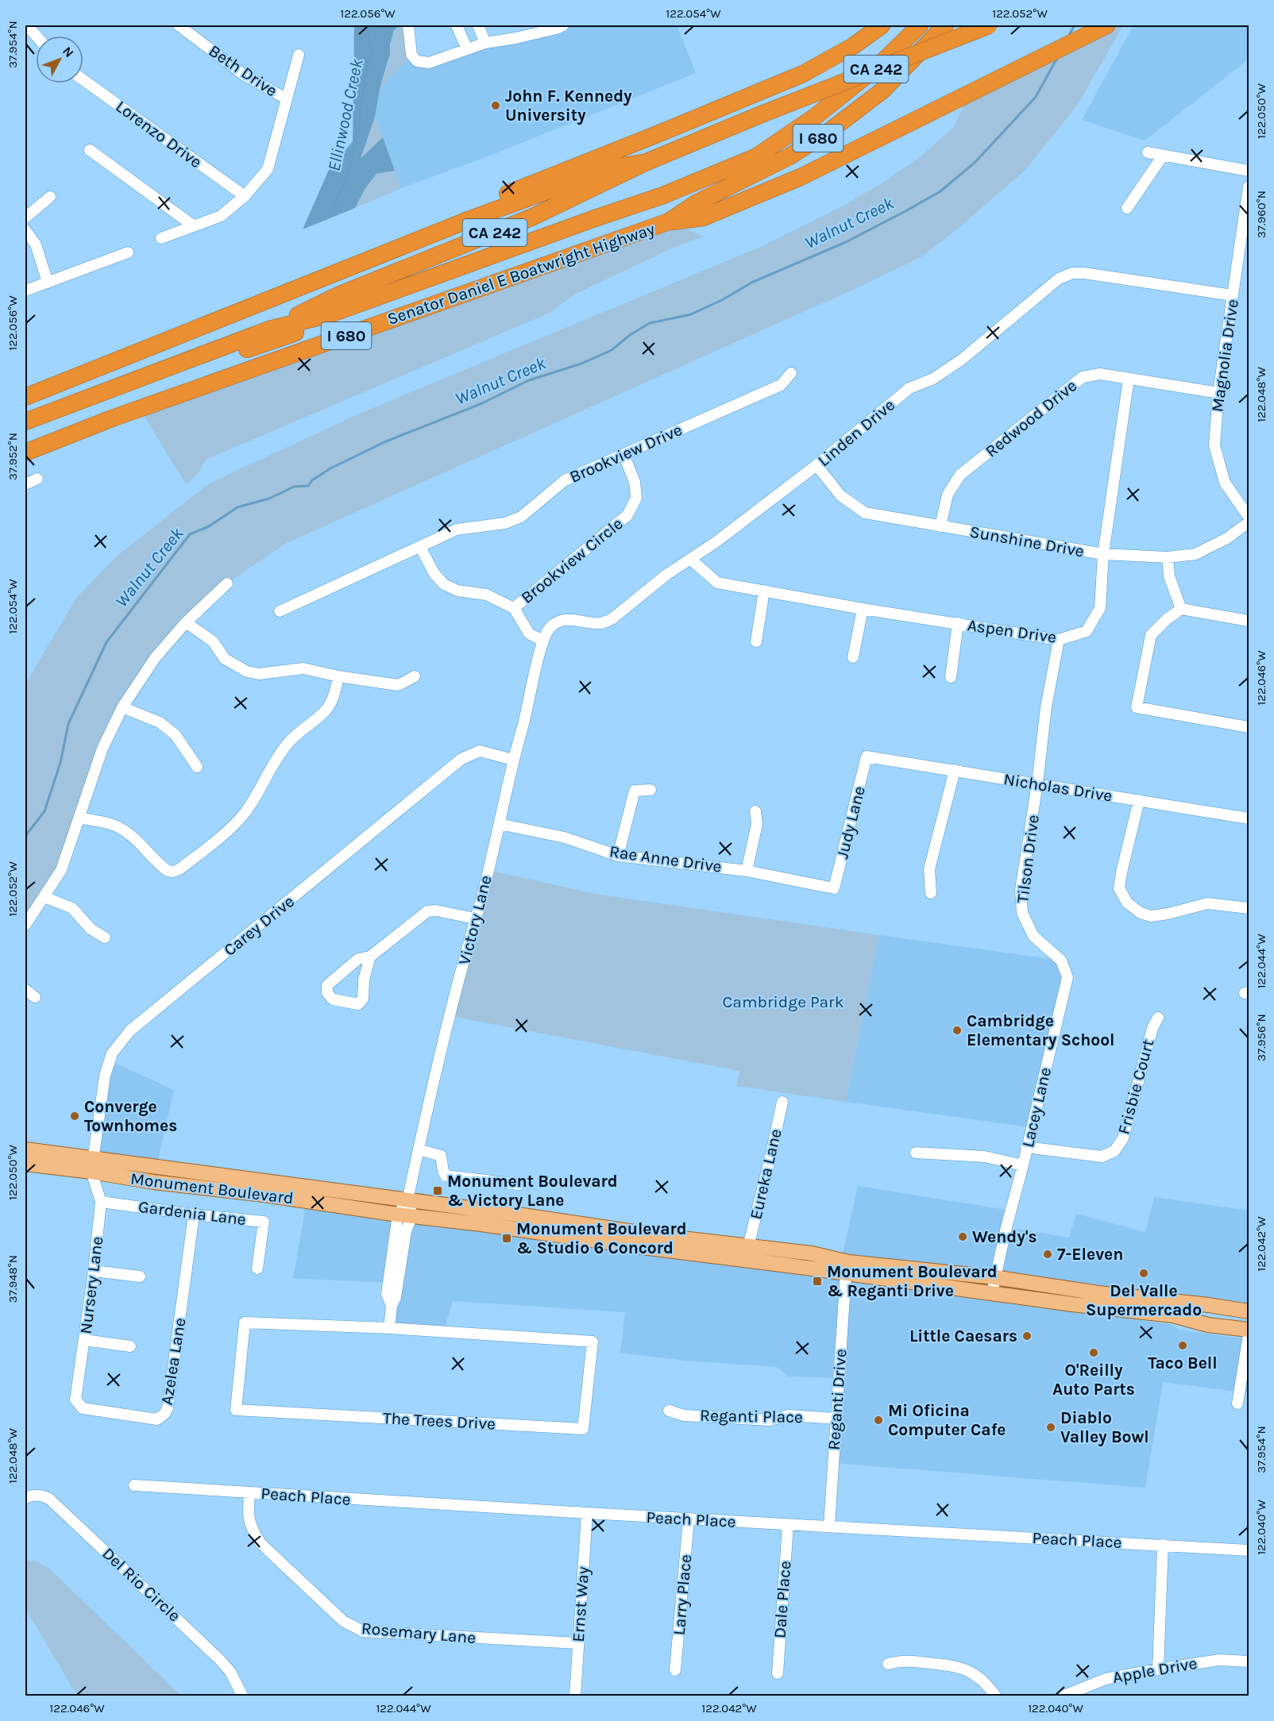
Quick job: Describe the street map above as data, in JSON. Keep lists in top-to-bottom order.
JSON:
{
  "streets": {
    "highway": ["CA 242", "I 680", "Senator Daniel E Boatwright Highway"],
    "main road": ["Monument Boulevard"],
    "street": [
      "Beth Drive",
      "Lorenzo Drive",
      "Magnolia Drive",
      "Redwood Drive",
      "Linden Drive",
      "Brookview Drive",
      "Sunshine Drive",
      "Brookview Circle",
      "Aspen Drive",
      "Nicholas Drive",
      "Judy Lane",
      "Rae Anne Drive",
      "Tilson Drive",
      "Victory Lane",
      "Carey Drive",
      "Frisbie Court",
      "Lacey Lane",
      "Eureka Lane",
      "Gardenia Lane",
      "Nursery Lane",
      "Azelea Lane",
      "Reganti Drive",
      "Reganti Place",
      "The Trees Drive",
      "Peach Place",
      "Del Rio Circle",
      "Larry Place",
      "Dale Place",
      "Ernst Way",
      "Rosemary Lane",
      "Apple Drive"
    ]
  },
  "crossings": [
    ["CA 242", "Senator Daniel E Boatwright Highway"],
    ["I 680", "Senator Daniel E Boatwright Highway"],
    ["Magnolia Drive", "Redwood Drive"],
    ["Magnolia Drive", "Linden Drive"],
    ["Redwood Drive", "Sunshine Drive"],
    ["Redwood Drive", "Aspen Drive"],
    ["Linden Drive", "Sunshine Drive"],
    ["Linden Drive", "Aspen Drive"],
    ["Linden Drive", "Victory Lane"],
    ["Brookview Drive", "Brookview Circle"],
    ["Sunshine Drive", "Aspen Drive"],
    ["Aspen Drive", "Tilson Drive"],
    ["Nicholas Drive", "Judy Lane"],
    ["Nicholas Drive", "Tilson Drive"],
    ["Judy Lane", "Rae Anne Drive"],
    ["Rae Anne Drive", "Victory Lane"],
    ["Tilson Drive", "Lacey Lane"],
    ["Victory Lane", "Carey Drive"],
    ["Victory Lane", "Monument Boulevard"],
    ["Carey Drive", "Monument Boulevard"],
    ["Carey Drive", "Nursery Lane"],
    ["Frisbie Court", "Lacey Lane"],
    ["Lacey Lane", "Monument Boulevard"],
    ["Eureka Lane", "Monument Boulevard"],
    ["Monument Boulevard", "Nursery Lane"],
    ["Monument Boulevard", "Reganti Drive"],
    ["Gardenia Lane", "Nursery Lane"],
    ["Gardenia Lane", "Azelea Lane"],
    ["Nursery Lane", "Azelea Lane"],
    ["Reganti Drive", "Reganti Place"],
    ["Reganti Drive", "Peach Place"],
    ["Peach Place", "Larry Place"],
    ["Peach Place", "Dale Place"],
    ["Peach Place", "Ernst Way"],
    ["Peach Place", "Rosemary Lane"],
    ["Ernst Way", "Rosemary Lane"]
  ],
  "water": ["Ellinwood Creek", "Walnut Creek"],
  "parks": ["Cambridge Park"],
  "places": {
    "other": [
      "John F. Kennedy University",
      "Cambridge Elementary School",
      "Converge Townhomes",
      "Wendy's",
      "7-Eleven",
      "Del Valle Supermercado",
      "Little Caesars",
      "Taco Bell",
      "O'Reilly Auto Parts",
      "Mi Oficina Computer Cafe",
      "Diablo Valley Bowl"
    ],
    "transit": ["Monument Boulevard & Victory Lane", "Monument Boulevard & Studio 6 Concord", "Monument Boulevard & Reganti Drive"]
  },
  "north": "top right",
  "coordinates": [
    "122.056°W",
    "122.054°W",
    "122.052°W",
    "37.954°N",
    "122.050°W",
    "37.960°N",
    "122.048°W",
    "37.952°N",
    "122.046°W",
    "122.044°W",
    "37.956°N",
    "122.042°W",
    "37.948°N",
    "122.040°W"
  ]
}
